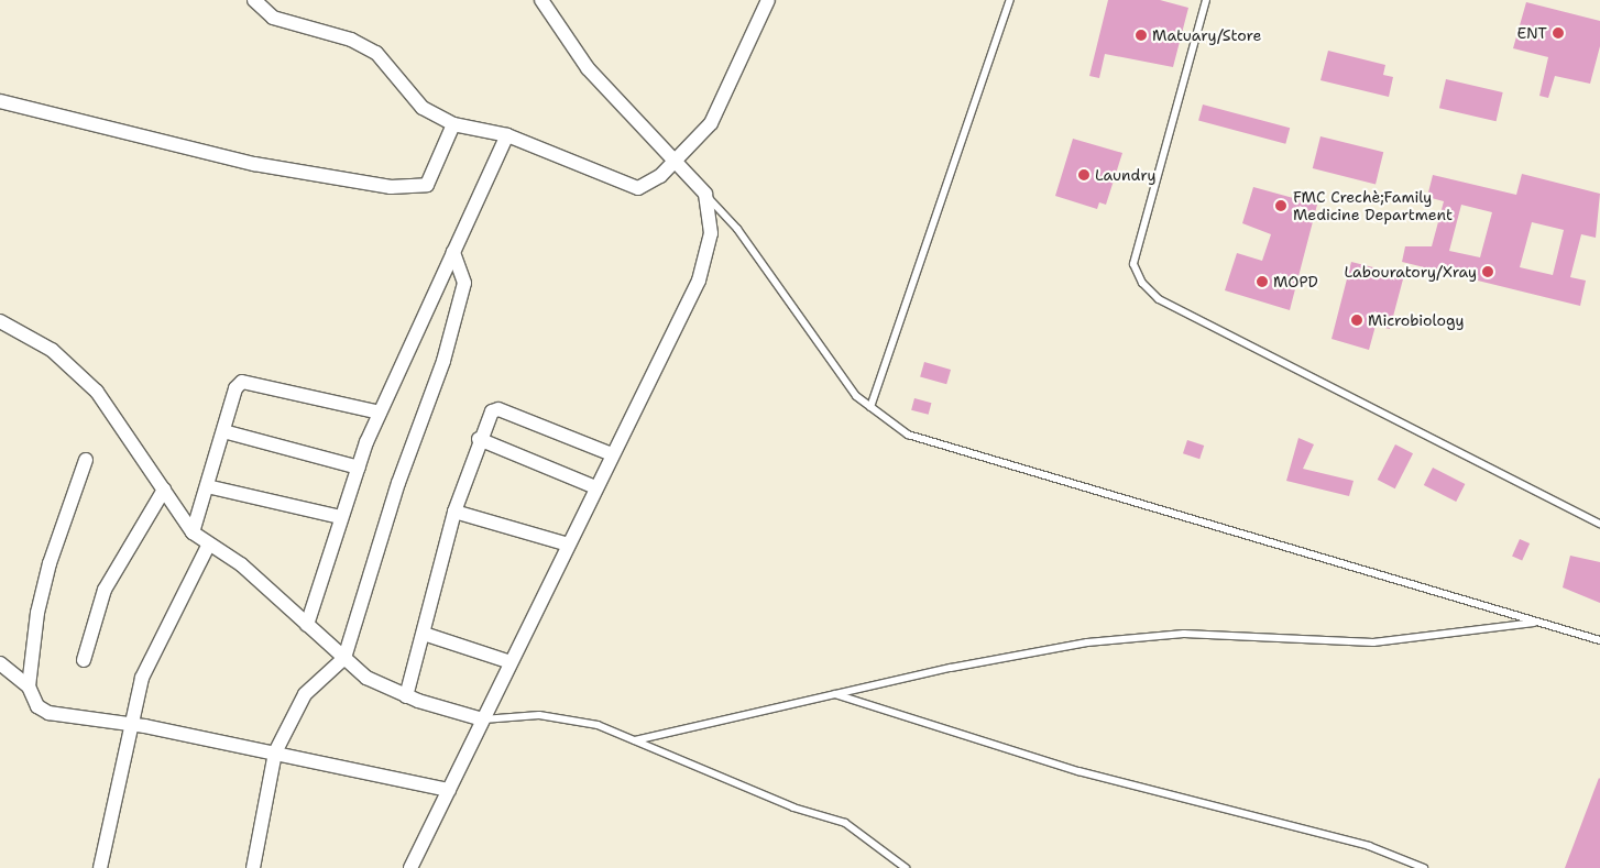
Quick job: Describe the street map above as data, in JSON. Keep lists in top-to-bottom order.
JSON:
{
  "places": [
    "ENT",
    "Matuary/Store",
    "Laundry",
    "FMC Crechè;Family Medicine Department",
    "Labouratory/Xray",
    "MOPD",
    "Microbiology"
  ]
}
